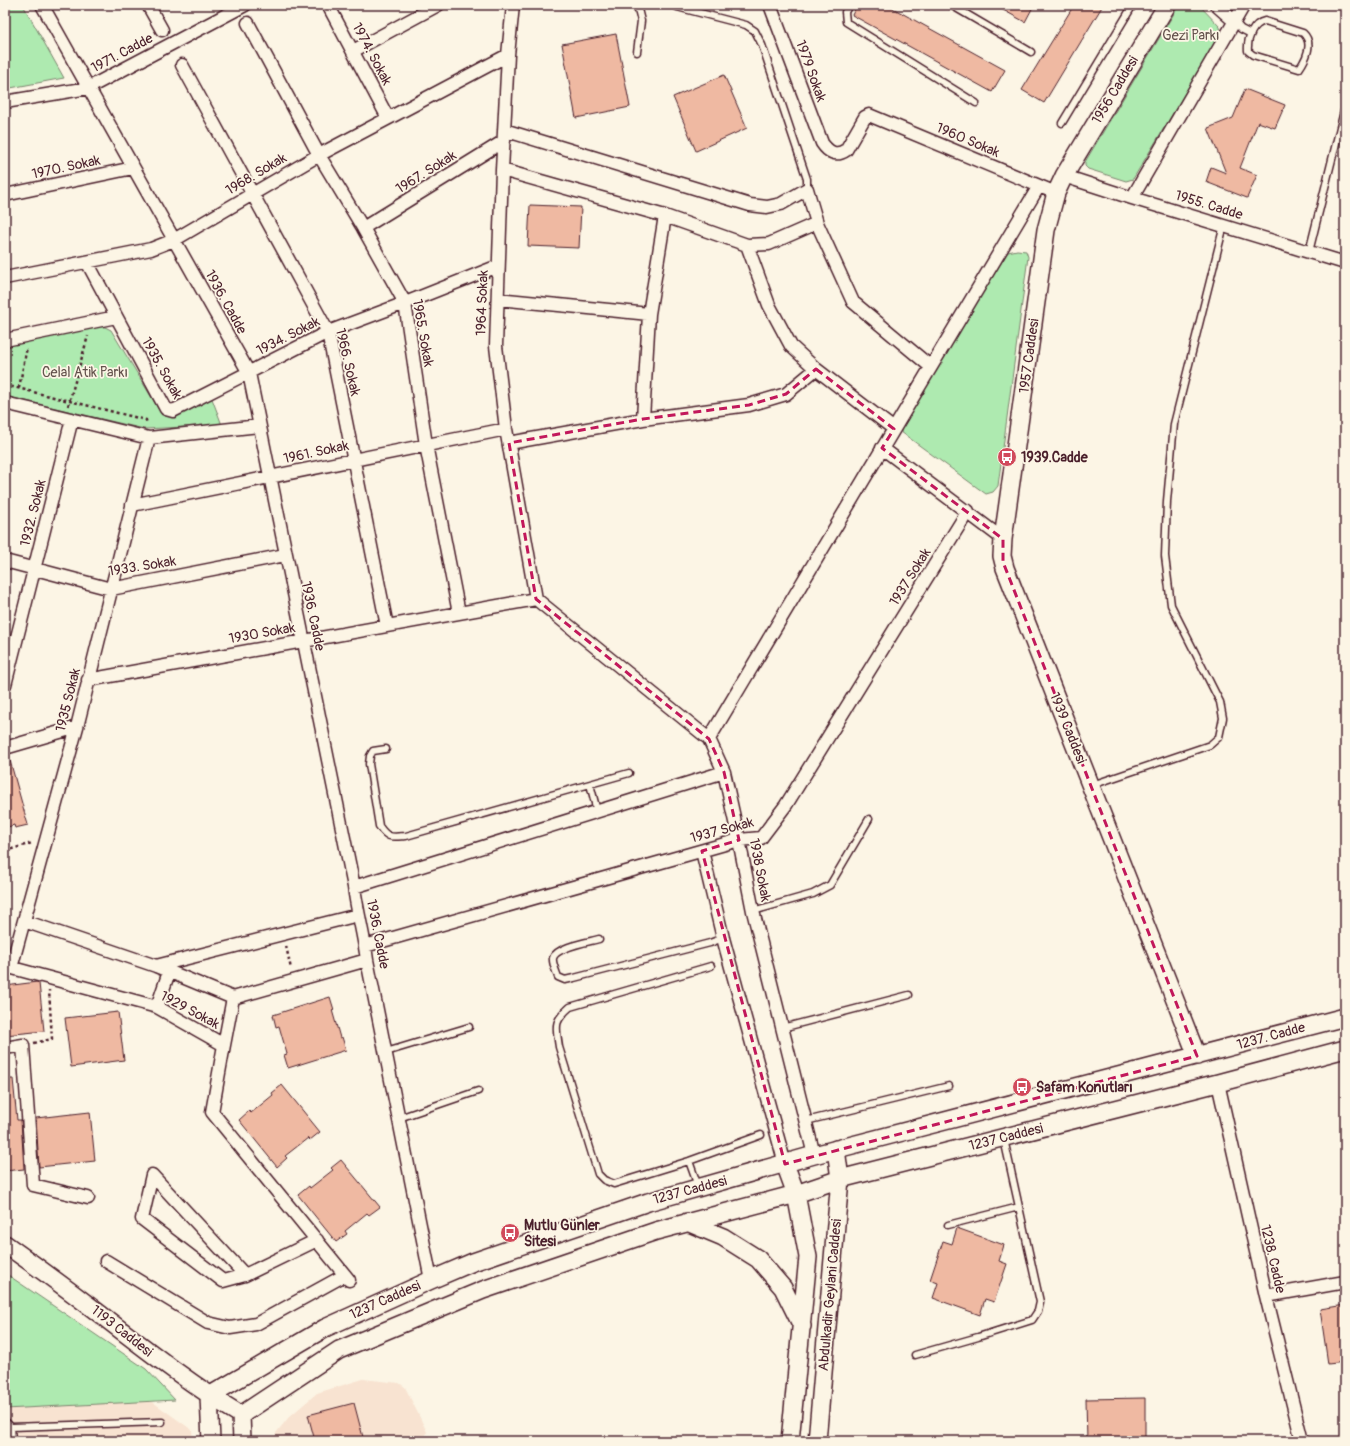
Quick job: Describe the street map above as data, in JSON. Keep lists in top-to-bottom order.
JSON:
{
  "streets": {
    "street": [
      "1971. Cadde",
      "1974. Sokak",
      "1979 Sokak",
      "1956 Caddesi",
      "1960 Sokak",
      "1970. Sokak",
      "1967. Sokak",
      "1968. Sokak",
      "1955. Cadde",
      "1936. Cadde",
      "1964 Sokak",
      "1965. Sokak",
      "1934. Sokak",
      "1957 Caddesi",
      "1966. Sokak",
      "1935. Sokak",
      "1961. Sokak",
      "1932. Sokak",
      "1933. Sokak",
      "1937 Sokak",
      "1930 Sokak",
      "1935 Sokak",
      "1939 Caddesi",
      "1938 Sokak",
      "1929 Sokak",
      "1237. Cadde",
      "1237 Caddesi",
      "1238. Cadde",
      "Abdulkadir Geylani Caddesi",
      "1193 Caddesi"
    ]
  },
  "crossings": [
    ["1971. Cadde", "1936. Cadde"],
    ["1974. Sokak", "1968. Sokak"],
    ["1979 Sokak", "1960 Sokak"],
    ["1956 Caddesi", "1955. Cadde"],
    ["1956 Caddesi", "1957 Caddesi"],
    ["1960 Sokak", "1957 Caddesi"],
    ["1970. Sokak", "1936. Cadde"],
    ["1967. Sokak", "1964 Sokak"],
    ["1967. Sokak", "1965. Sokak"],
    ["1968. Sokak", "1936. Cadde"],
    ["1968. Sokak", "1964 Sokak"],
    ["1968. Sokak", "1965. Sokak"],
    ["1968. Sokak", "1966. Sokak"],
    ["1968. Sokak", "1935. Sokak"],
    ["1955. Cadde", "1957 Caddesi"],
    ["1936. Cadde", "1934. Sokak"],
    ["1936. Cadde", "1935. Sokak"],
    ["1936. Cadde", "1961. Sokak"],
    ["1936. Cadde", "1933. Sokak"],
    ["1936. Cadde", "1937 Sokak"],
    ["1936. Cadde", "1930 Sokak"],
    ["1936. Cadde", "1237 Caddesi"],
    ["1964 Sokak", "1934. Sokak"],
    ["1964 Sokak", "1961. Sokak"],
    ["1964 Sokak", "1930 Sokak"],
    ["1964 Sokak", "1938 Sokak"],
    ["1965. Sokak", "1934. Sokak"],
    ["1965. Sokak", "1961. Sokak"],
    ["1965. Sokak", "1930 Sokak"],
    ["1934. Sokak", "1966. Sokak"],
    ["1934. Sokak", "1935. Sokak"],
    ["1957 Caddesi", "1939 Caddesi"],
    ["1966. Sokak", "1961. Sokak"],
    ["1966. Sokak", "1930 Sokak"],
    ["1961. Sokak", "1935 Sokak"],
    ["1932. Sokak", "1933. Sokak"],
    ["1933. Sokak", "1935 Sokak"],
    ["1937 Sokak", "1938 Sokak"],
    ["1930 Sokak", "1935 Sokak"],
    ["1930 Sokak", "1938 Sokak"],
    ["1935 Sokak", "1929 Sokak"],
    ["1939 Caddesi", "1237. Cadde"],
    ["1939 Caddesi", "1237 Caddesi"],
    ["1938 Sokak", "1237 Caddesi"],
    ["1237. Cadde", "1237 Caddesi"],
    ["1237 Caddesi", "1238. Cadde"],
    ["1237 Caddesi", "Abdulkadir Geylani Caddesi"],
    ["1237 Caddesi", "1193 Caddesi"]
  ],
  "parks": ["Gezi Parkı", "Celal Atik Parkı"],
  "places": {
    "bus stop": ["1939.Cadde", "Safam Konutları", "Mutlu Günler Sitesi"]
  }
}
